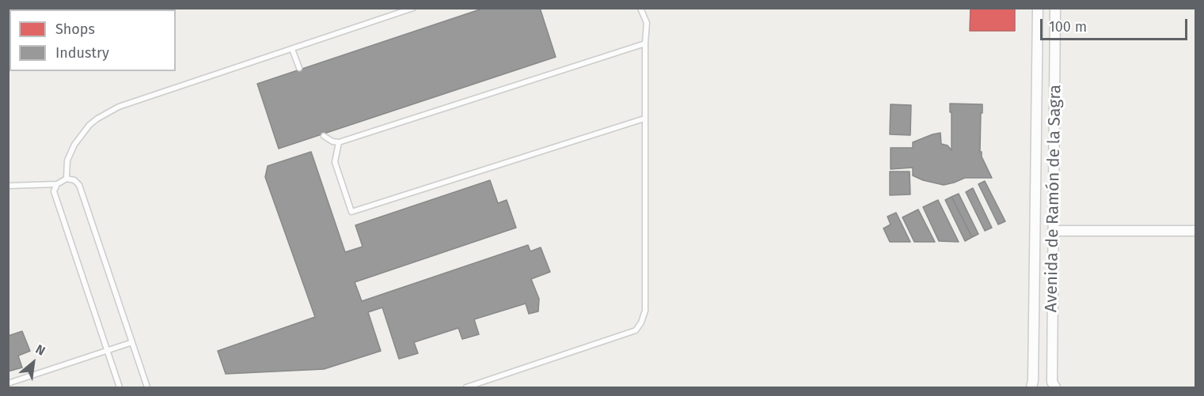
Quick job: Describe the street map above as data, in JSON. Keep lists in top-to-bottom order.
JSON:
{
  "streets": {
    "street": ["Avenida de Ramón de la Sagra"]
  },
  "legend": ["Shops", "Industry"],
  "scale_bar": "100 m",
  "north": "top right"
}
